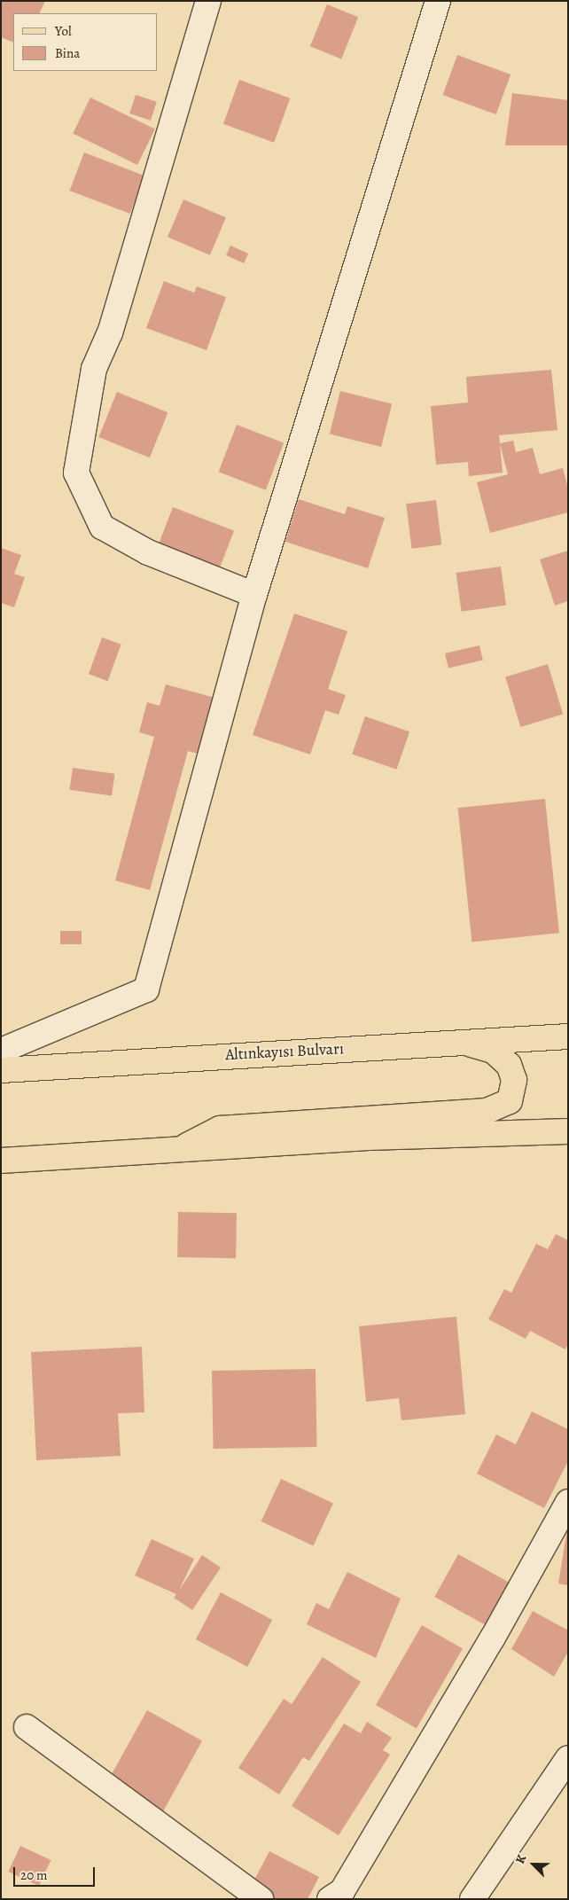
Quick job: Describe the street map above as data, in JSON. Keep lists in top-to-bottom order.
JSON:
{
  "streets": {
    "main road": ["Altınkayısı Bulvarı"]
  },
  "legend": ["Yol", "Bina"],
  "scale_bar": "20 m",
  "north": "top left"
}
